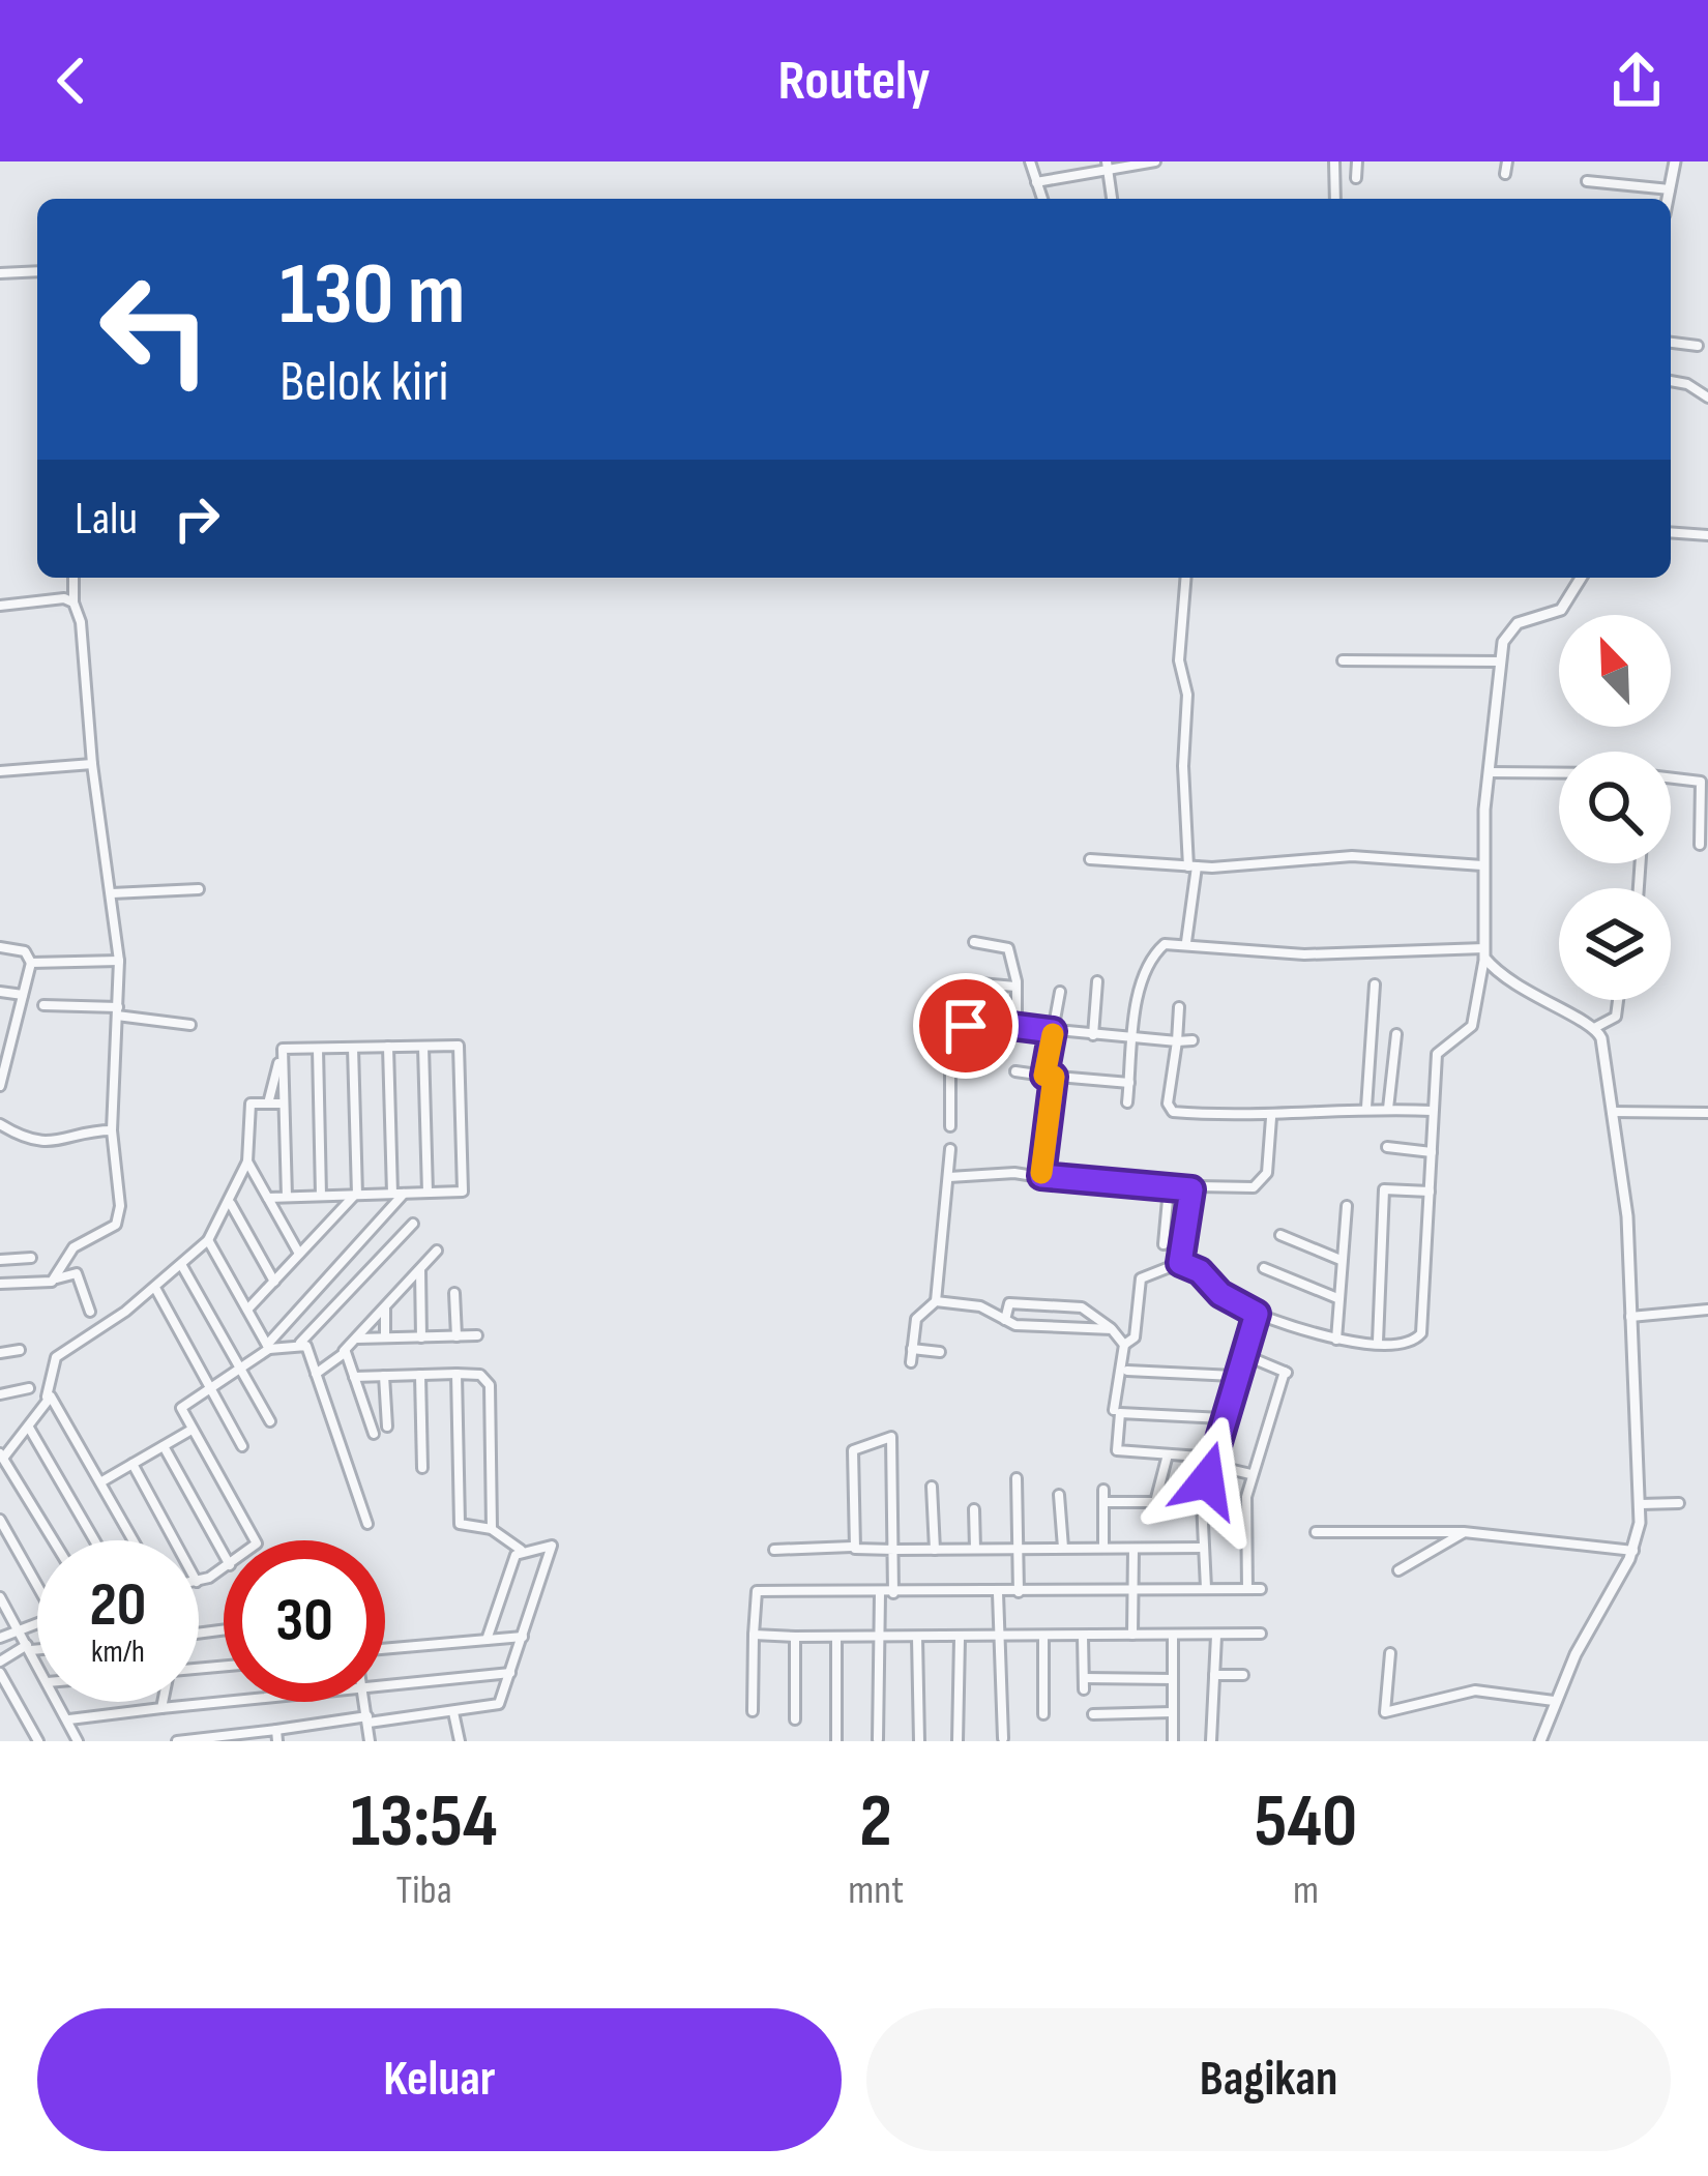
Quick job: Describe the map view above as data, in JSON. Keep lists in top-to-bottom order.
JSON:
{
  "north": "top left",
  "page": {
    "header": "Routely",
    "turn": ["130 m", "Belok kiri"],
    "then": "Lalu",
    "speed": "20 km/h",
    "limit": "30",
    "eta": [
      "13:54",
      "Tiba",
      "2",
      "mnt",
      "540",
      "m"
    ],
    "buttons": ["Keluar", "Bagikan"]
  }
}
